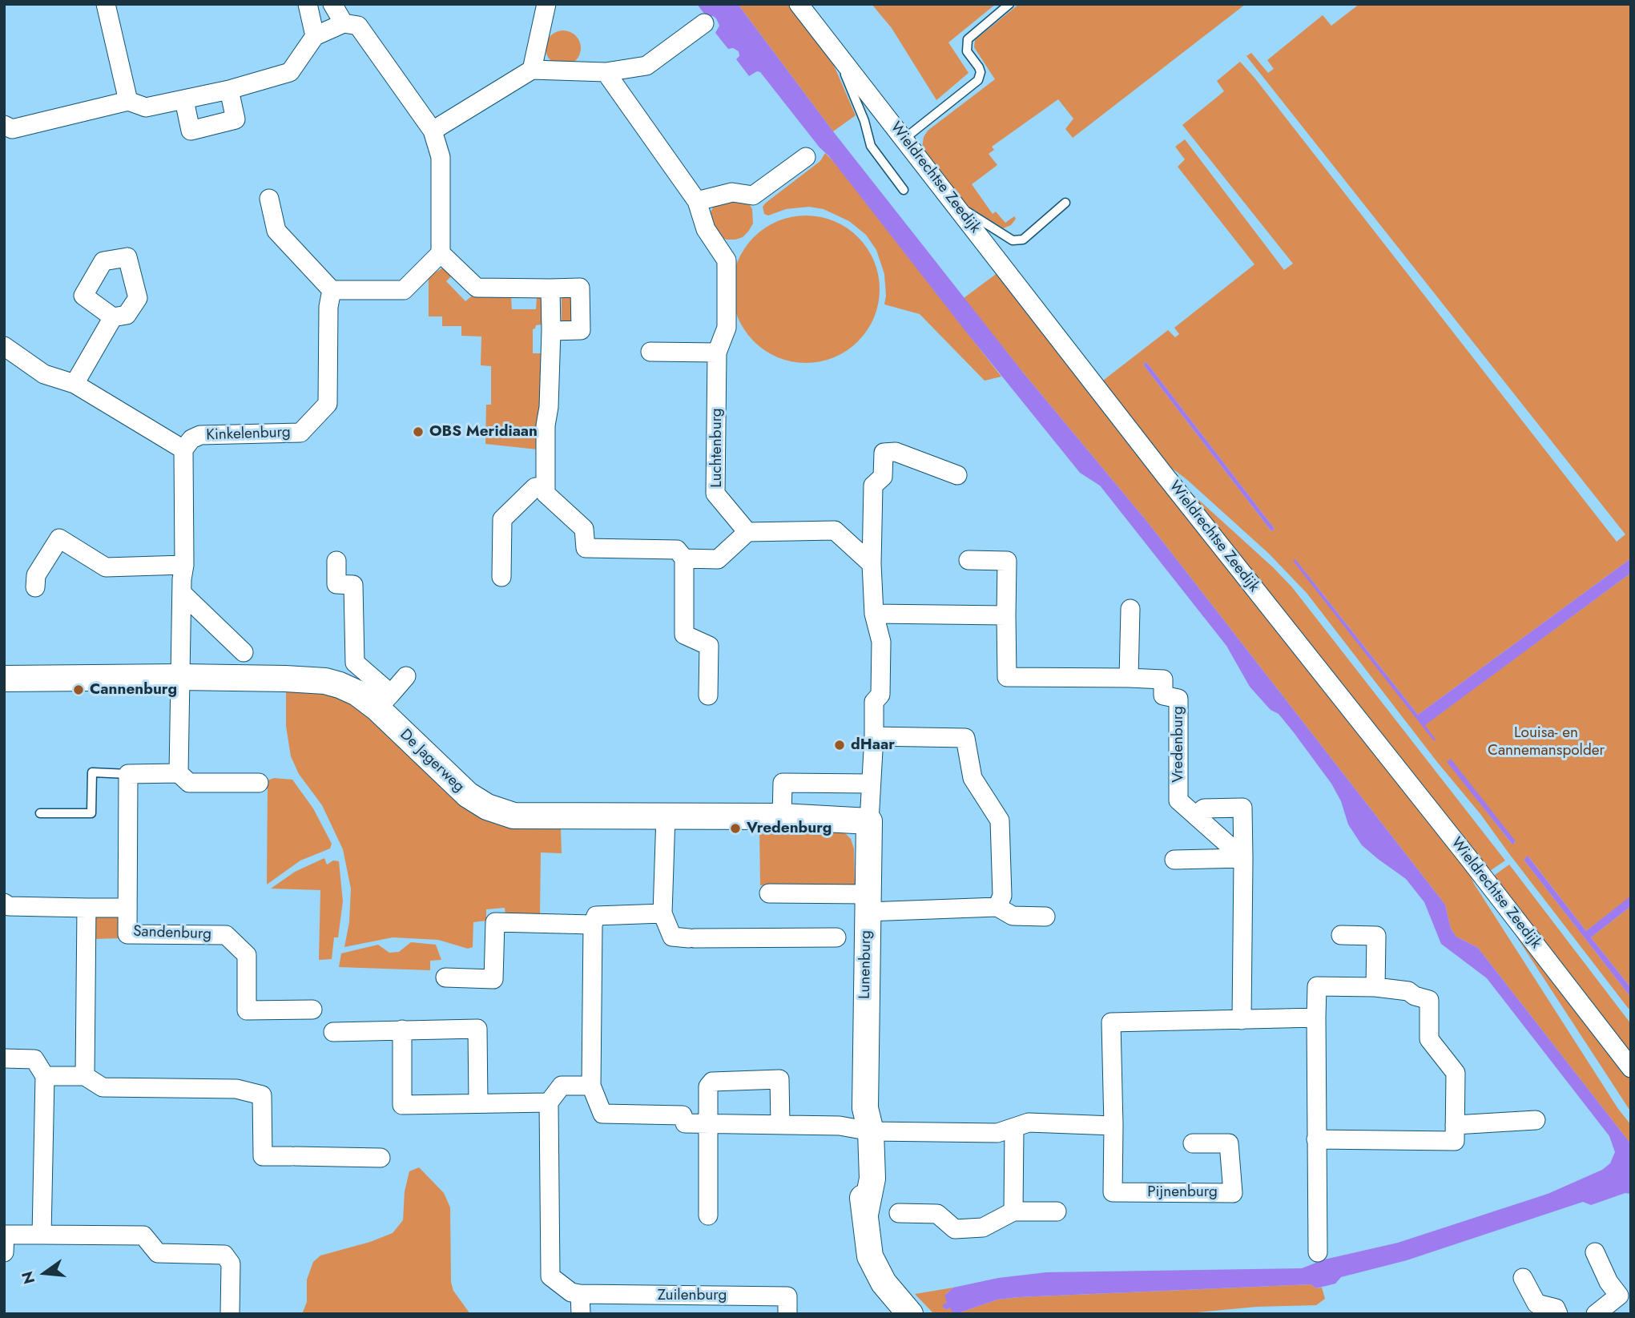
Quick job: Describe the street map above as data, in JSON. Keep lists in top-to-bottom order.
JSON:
{
  "streets": {
    "street": [
      "Wieldrechtse Zeedijk",
      "Kinkelenburg",
      "Luchtenburg",
      "Vredenburg",
      "De Jagerweg",
      "Sandenburg",
      "Lunenburg",
      "Pijnenburg",
      "Zuilenburg"
    ]
  },
  "crossings": [
    ["De Jagerweg", "Lunenburg"]
  ],
  "parks": ["Louisa- en Cannemanspolder"],
  "places": [
    "OBS Meridiaan",
    "Cannenburg",
    "dHaar",
    "Vredenburg"
  ],
  "north": "left"
}
